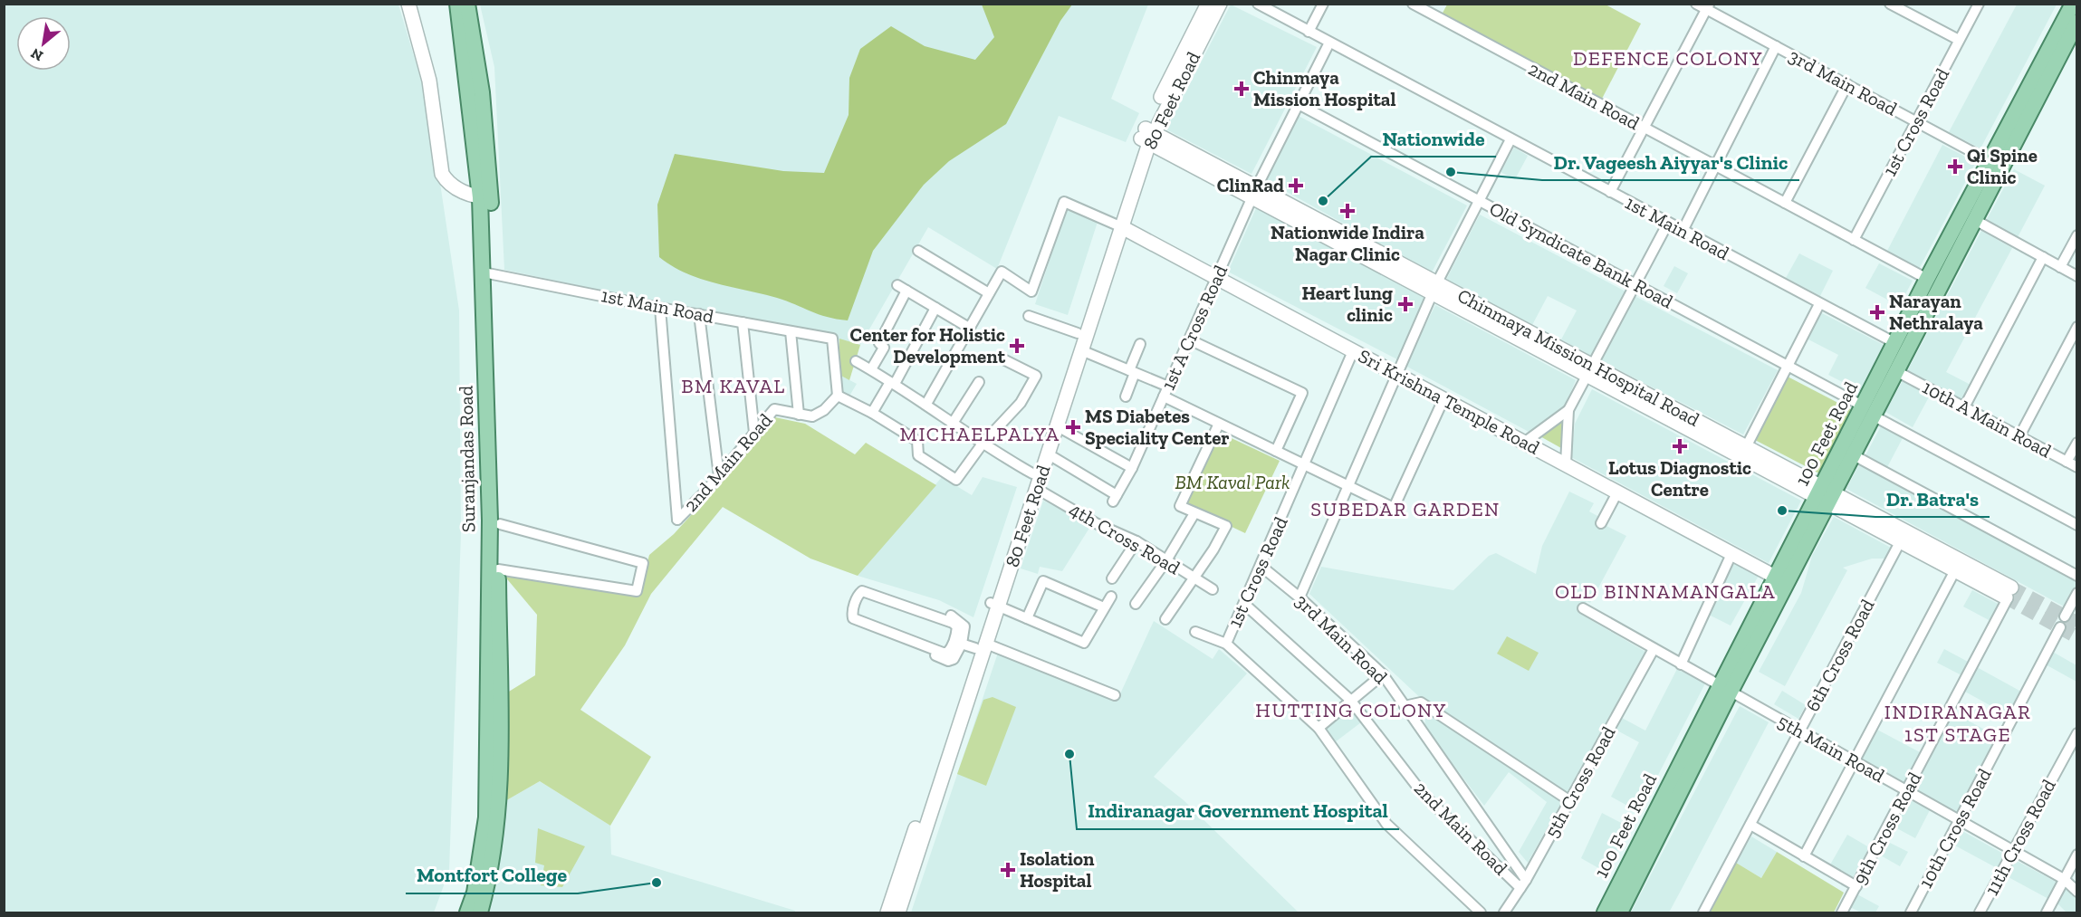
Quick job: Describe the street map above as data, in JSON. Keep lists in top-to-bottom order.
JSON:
{
  "streets": {
    "main road": [
      "80 Feet Road",
      "Chinmaya Mission Hospital Road",
      "Sri Krishna Temple Road",
      "100 Feet Road",
      "Suranjandas Road"
    ],
    "street": [
      "3rd Main Road",
      "2nd Main Road",
      "1st Cross Road",
      "1st Main Road",
      "Old Syndicate Bank Road",
      "1st A Cross Road",
      "10th A Main Road",
      "4th Cross Road",
      "6th Cross Road",
      "5th Main Road",
      "5th Cross Road",
      "9th Cross Road",
      "10th Cross Road",
      "11th Cross Road"
    ]
  },
  "crossings": [
    ["3rd Main Road", "2nd Main Road"],
    ["3rd Main Road", "1st Cross Road"],
    ["3rd Main Road", "100 Feet Road"],
    ["3rd Main Road", "5th Cross Road"],
    ["2nd Main Road", "1st Cross Road"],
    ["2nd Main Road", "1st Main Road"],
    ["2nd Main Road", "100 Feet Road"],
    ["2nd Main Road", "5th Cross Road"],
    ["80 Feet Road", "1st A Cross Road"],
    ["80 Feet Road", "Chinmaya Mission Hospital Road"],
    ["80 Feet Road", "Sri Krishna Temple Road"],
    ["80 Feet Road", "4th Cross Road"],
    ["1st Cross Road", "Sri Krishna Temple Road"],
    ["1st Main Road", "100 Feet Road"],
    ["1st Main Road", "Suranjandas Road"],
    ["Old Syndicate Bank Road", "100 Feet Road"],
    ["1st A Cross Road", "Chinmaya Mission Hospital Road"],
    ["1st A Cross Road", "Sri Krishna Temple Road"],
    ["Chinmaya Mission Hospital Road", "100 Feet Road"],
    ["Chinmaya Mission Hospital Road", "6th Cross Road"],
    ["Chinmaya Mission Hospital Road", "9th Cross Road"],
    ["Sri Krishna Temple Road", "100 Feet Road"],
    ["10th A Main Road", "100 Feet Road"],
    ["100 Feet Road", "5th Main Road"],
    ["6th Cross Road", "5th Main Road"],
    ["5th Main Road", "5th Cross Road"],
    ["5th Main Road", "9th Cross Road"],
    ["5th Main Road", "10th Cross Road"],
    ["5th Main Road", "11th Cross Road"]
  ],
  "districts": [
    "DEFENCE COLONY",
    "BM KAVAL",
    "MICHAELPALYA",
    "SUBEDAR GARDEN",
    "OLD BINNAMANGALA",
    "HUTTING COLONY",
    "INDIRANAGAR 1ST STAGE"
  ],
  "parks": ["BM Kaval Park"],
  "places": {
    "health": [
      "Chinmaya Mission Hospital",
      "Qi Spine Clinic",
      "ClinRad",
      "Nationwide Indira Nagar Clinic",
      "Heart lung clinic",
      "Narayan Nethralaya",
      "Center for Holistic Development",
      "MS Diabetes Speciality Center",
      "Lotus Diagnostic Centre",
      "Isolation Hospital"
    ],
    "other": [
      "Dr. Vageesh Aiyyar's Clinic",
      "Nationwide",
      "Dr. Batra's",
      "Indiranagar Government Hospital",
      "Montfort College"
    ]
  },
  "north": "bottom left"
}
